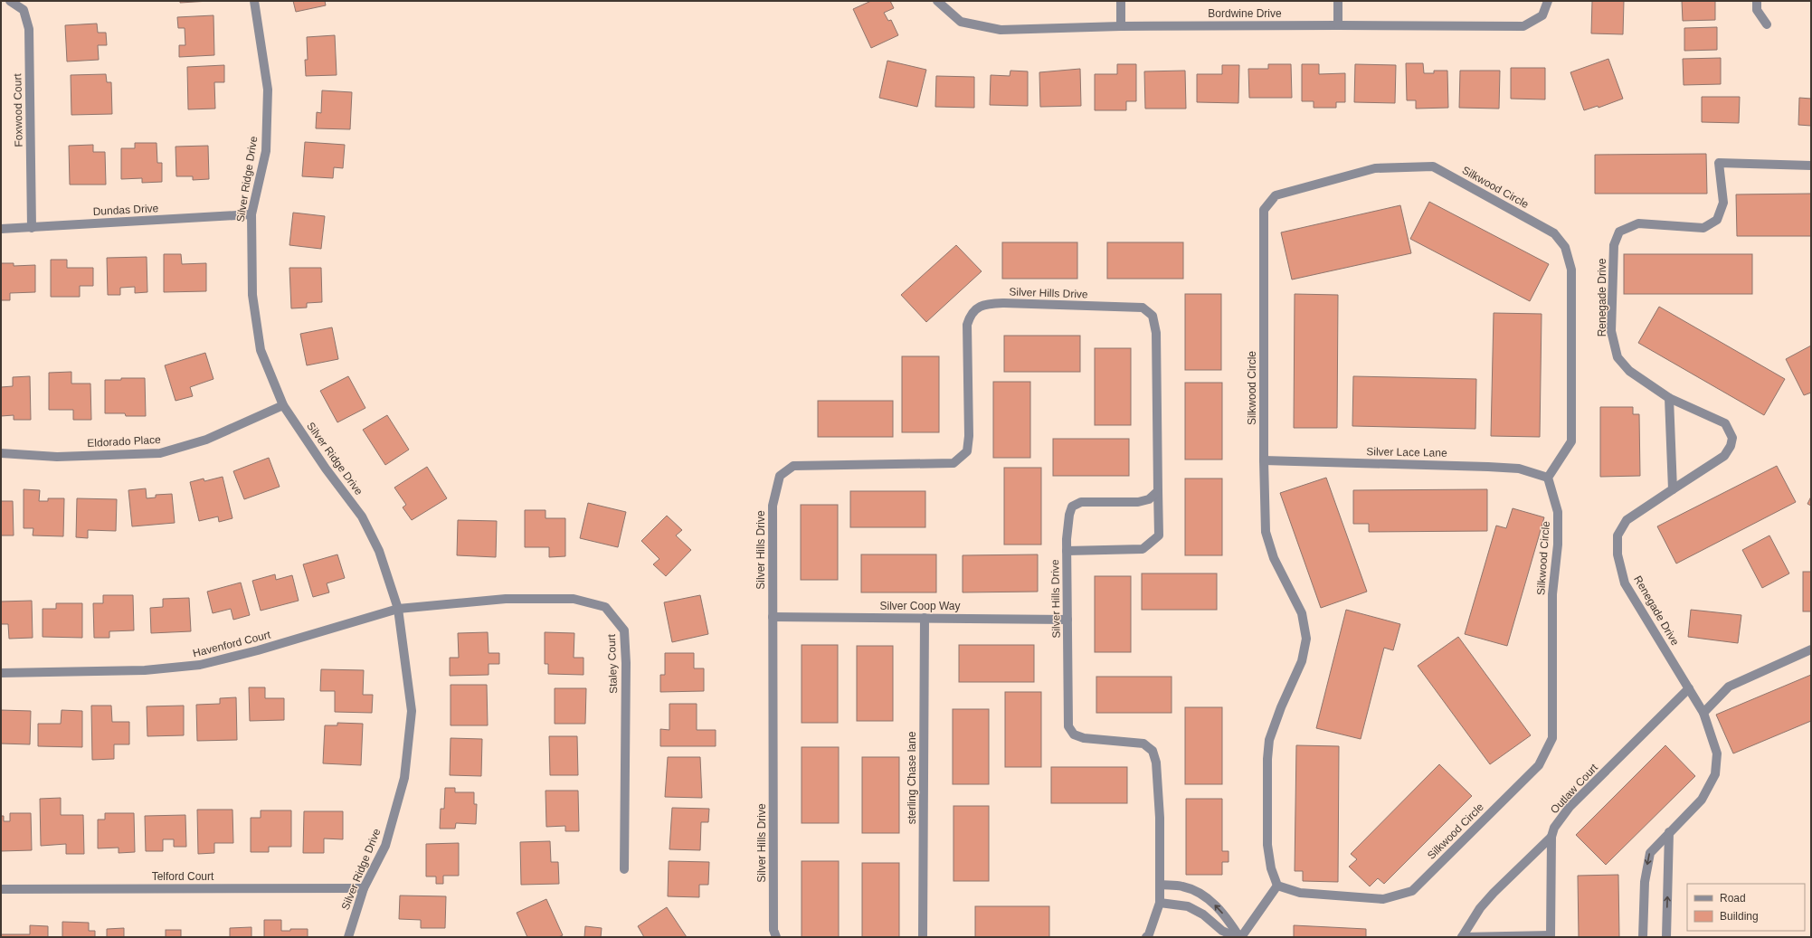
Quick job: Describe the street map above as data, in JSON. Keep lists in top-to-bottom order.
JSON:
{
  "streets": {
    "street": [
      "Bordwine Drive",
      "Foxwood Court",
      "Silver Ridge Drive",
      "Silkwood Circle",
      "Dundas Drive",
      "Silver Hills Drive",
      "Renegade Drive",
      "Eldorado Place",
      "Silver Lace Lane",
      "Silver Coop Way",
      "Havenford Court",
      "Staley Court",
      "sterling Chase lane",
      "Outlaw Court",
      "Telford Court"
    ]
  },
  "crossings": [
    ["Foxwood Court", "Dundas Drive"],
    ["Silver Ridge Drive", "Dundas Drive"],
    ["Silver Ridge Drive", "Eldorado Place"],
    ["Silver Ridge Drive", "Havenford Court"],
    ["Silver Ridge Drive", "Staley Court"],
    ["Silver Ridge Drive", "Telford Court"],
    ["Silkwood Circle", "Silver Lace Lane"],
    ["Silver Hills Drive", "Silver Coop Way"],
    ["Renegade Drive", "Outlaw Court"],
    ["Silver Coop Way", "sterling Chase lane"],
    ["Havenford Court", "Staley Court"]
  ],
  "legend": ["Road", "Building"]
}
